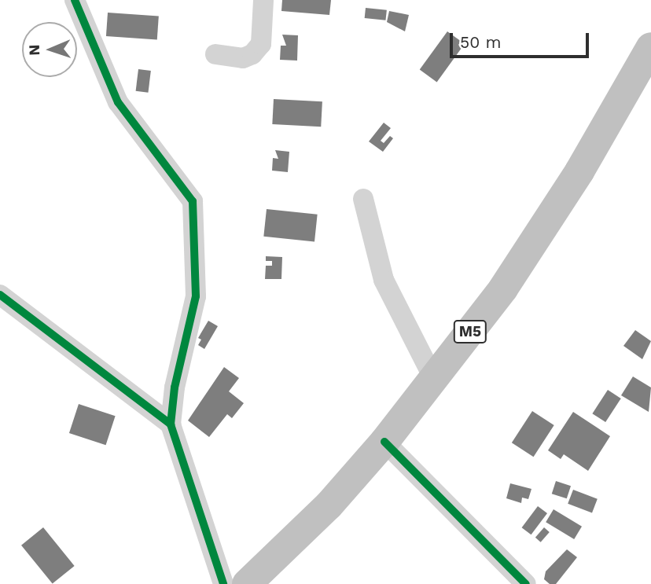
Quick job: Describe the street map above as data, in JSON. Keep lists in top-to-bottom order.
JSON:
{
  "streets": {
    "highway": ["M5"]
  },
  "scale_bar": "50 m",
  "north": "left"
}
